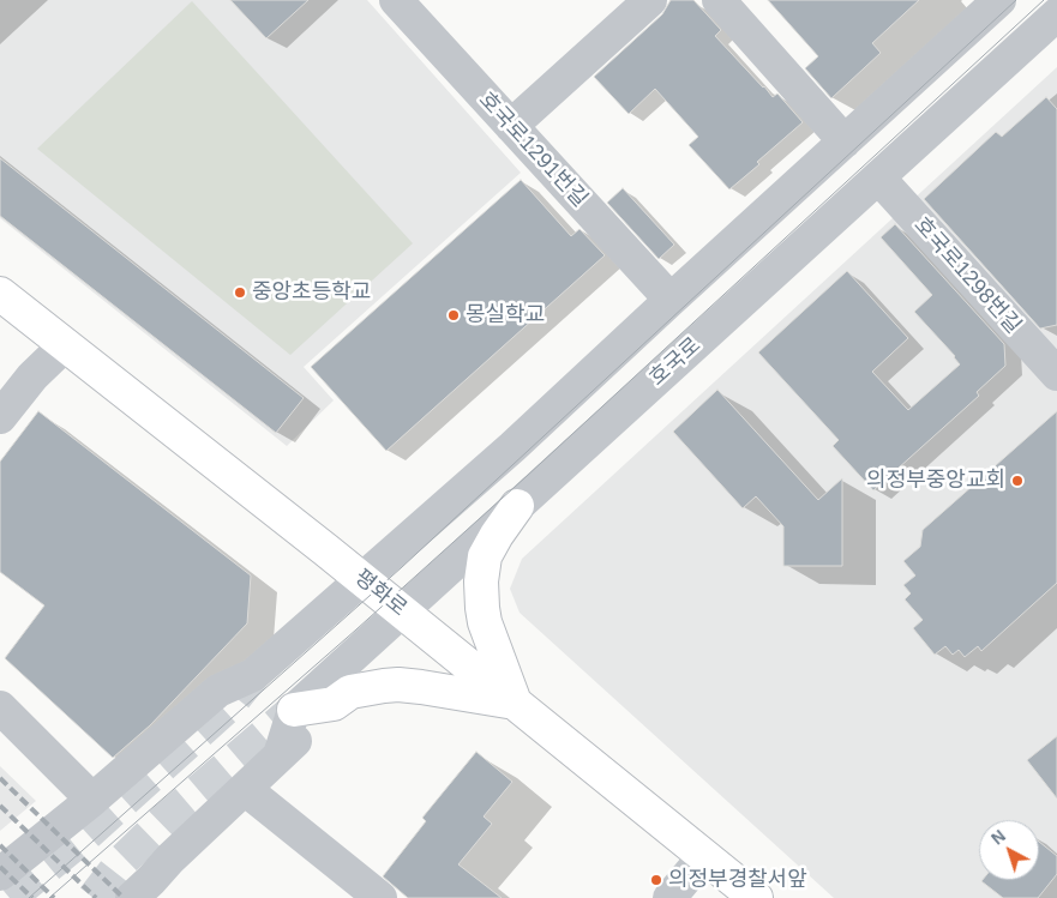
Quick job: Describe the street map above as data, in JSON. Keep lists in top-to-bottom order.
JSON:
{
  "streets": {
    "main road": ["평화로"],
    "street": ["호국로1291번길", "호국로1298번길", "호국로"]
  },
  "crossings": [
    ["호국로1298번길", "호국로"],
    ["호국로", "평화로"]
  ],
  "places": [
    "중앙초등학교",
    "몽실학교",
    "의정부중앙교회",
    "의정부경찰서앞"
  ],
  "north": "top left"
}
